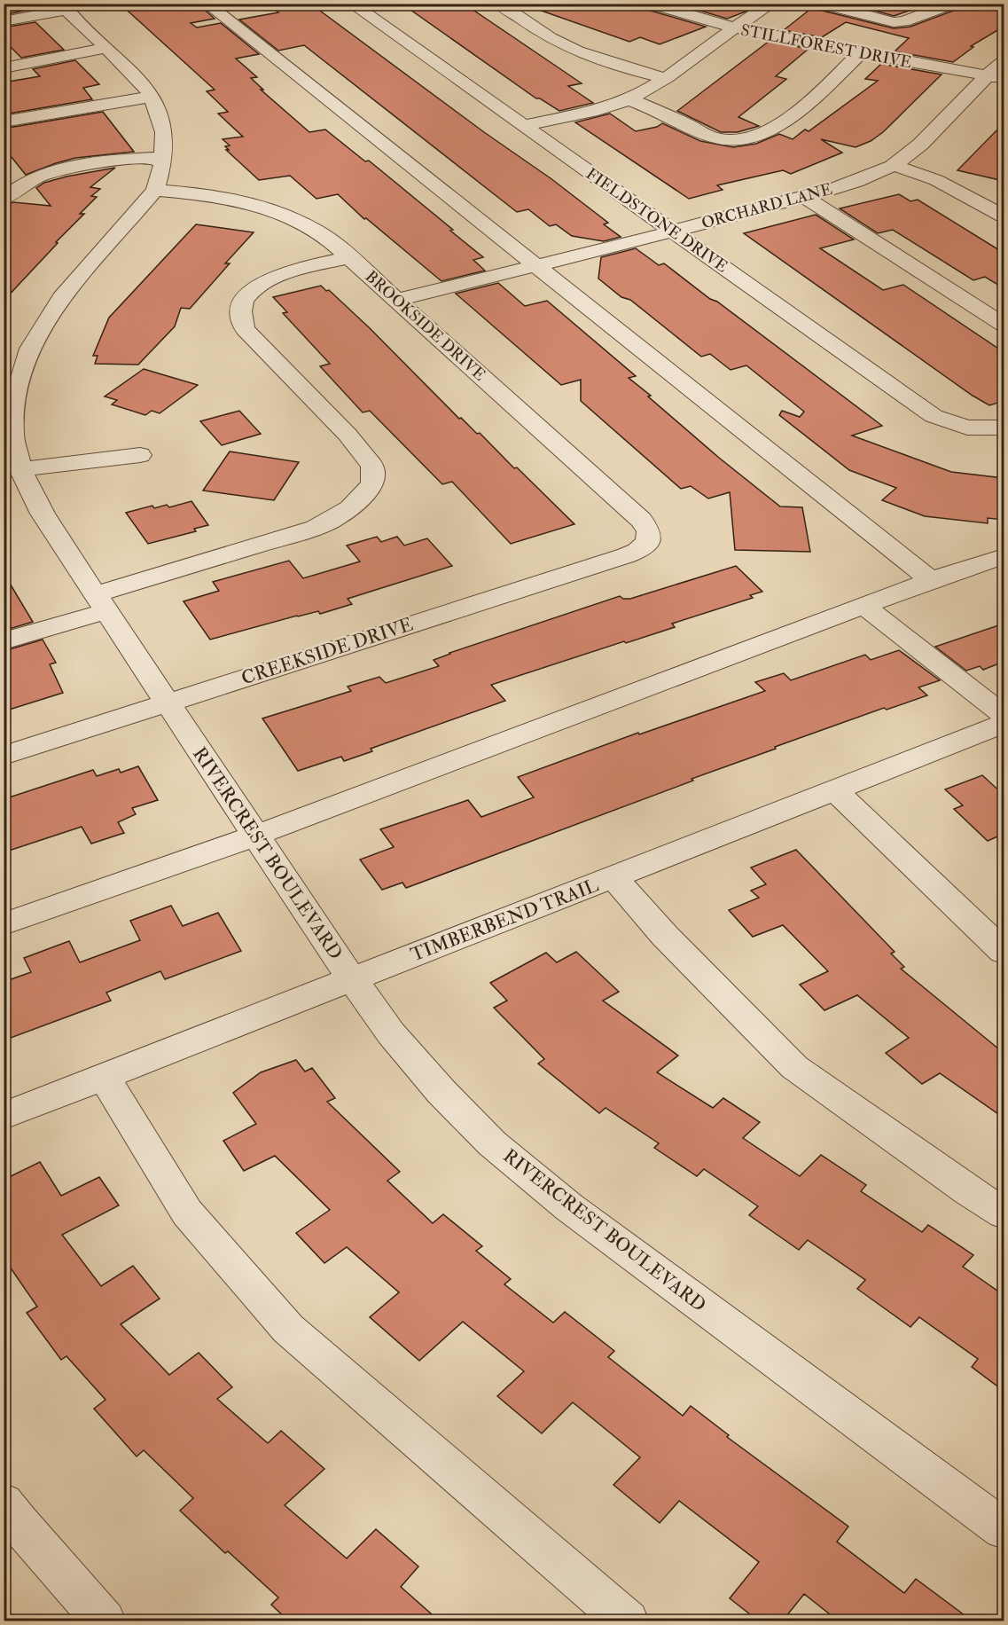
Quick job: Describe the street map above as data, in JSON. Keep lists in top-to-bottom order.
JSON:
{
  "streets": {
    "street": [
      "STILLFOREST DRIVE",
      "ORCHARD LANE",
      "FIELDSTONE DRIVE",
      "BROOKSIDE DRIVE",
      "CREEKSIDE DRIVE",
      "RIVERCREST BOULEVARD",
      "TIMBERBEND TRAIL"
    ]
  },
  "crossings": [
    ["STILLFOREST DRIVE", "ORCHARD LANE"],
    ["ORCHARD LANE", "FIELDSTONE DRIVE"],
    ["ORCHARD LANE", "BROOKSIDE DRIVE"],
    ["BROOKSIDE DRIVE", "CREEKSIDE DRIVE"],
    ["BROOKSIDE DRIVE", "RIVERCREST BOULEVARD"],
    ["CREEKSIDE DRIVE", "RIVERCREST BOULEVARD"],
    ["RIVERCREST BOULEVARD", "TIMBERBEND TRAIL"]
  ]
}
